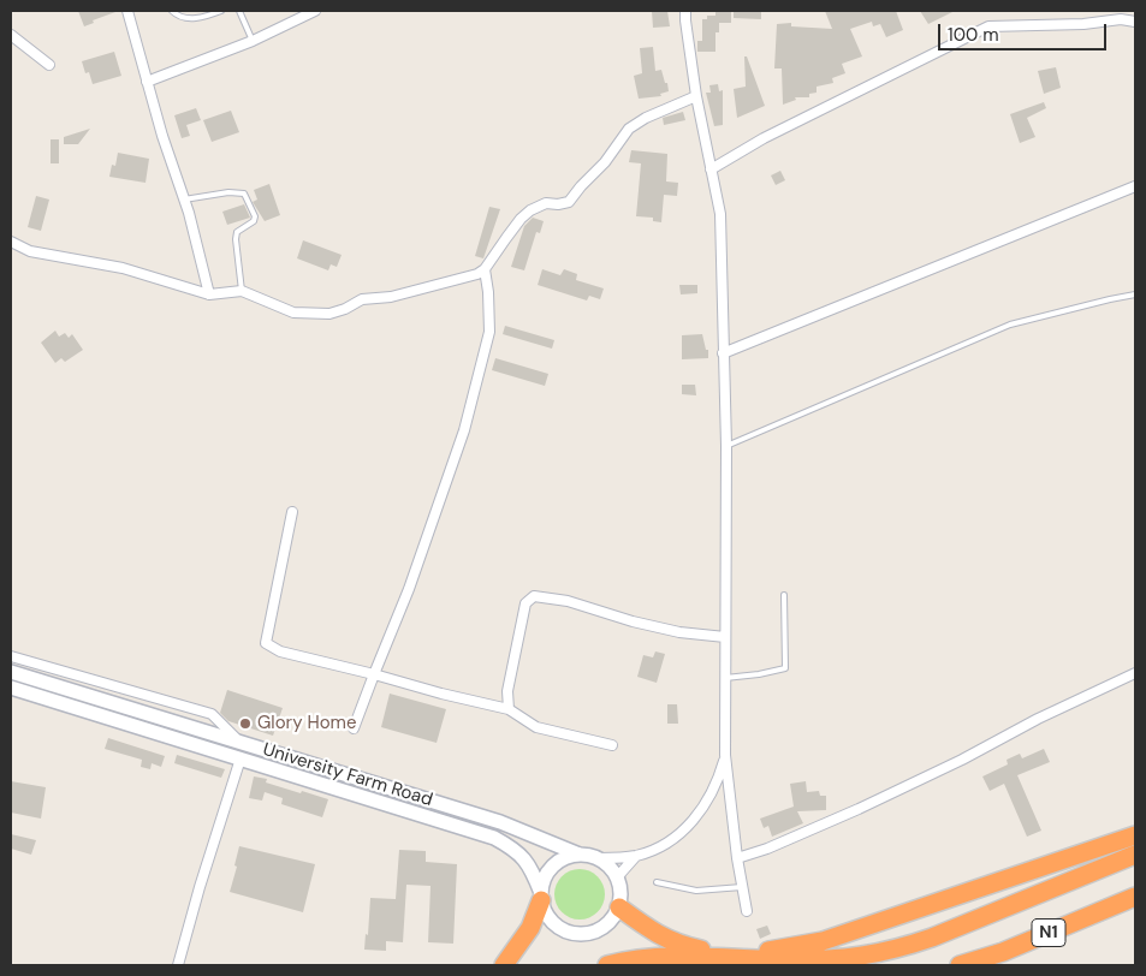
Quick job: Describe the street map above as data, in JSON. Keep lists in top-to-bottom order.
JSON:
{
  "streets": {
    "highway": ["N1"],
    "street": ["University Farm Road"]
  },
  "places": ["Glory Home"],
  "scale_bar": "100 m"
}
